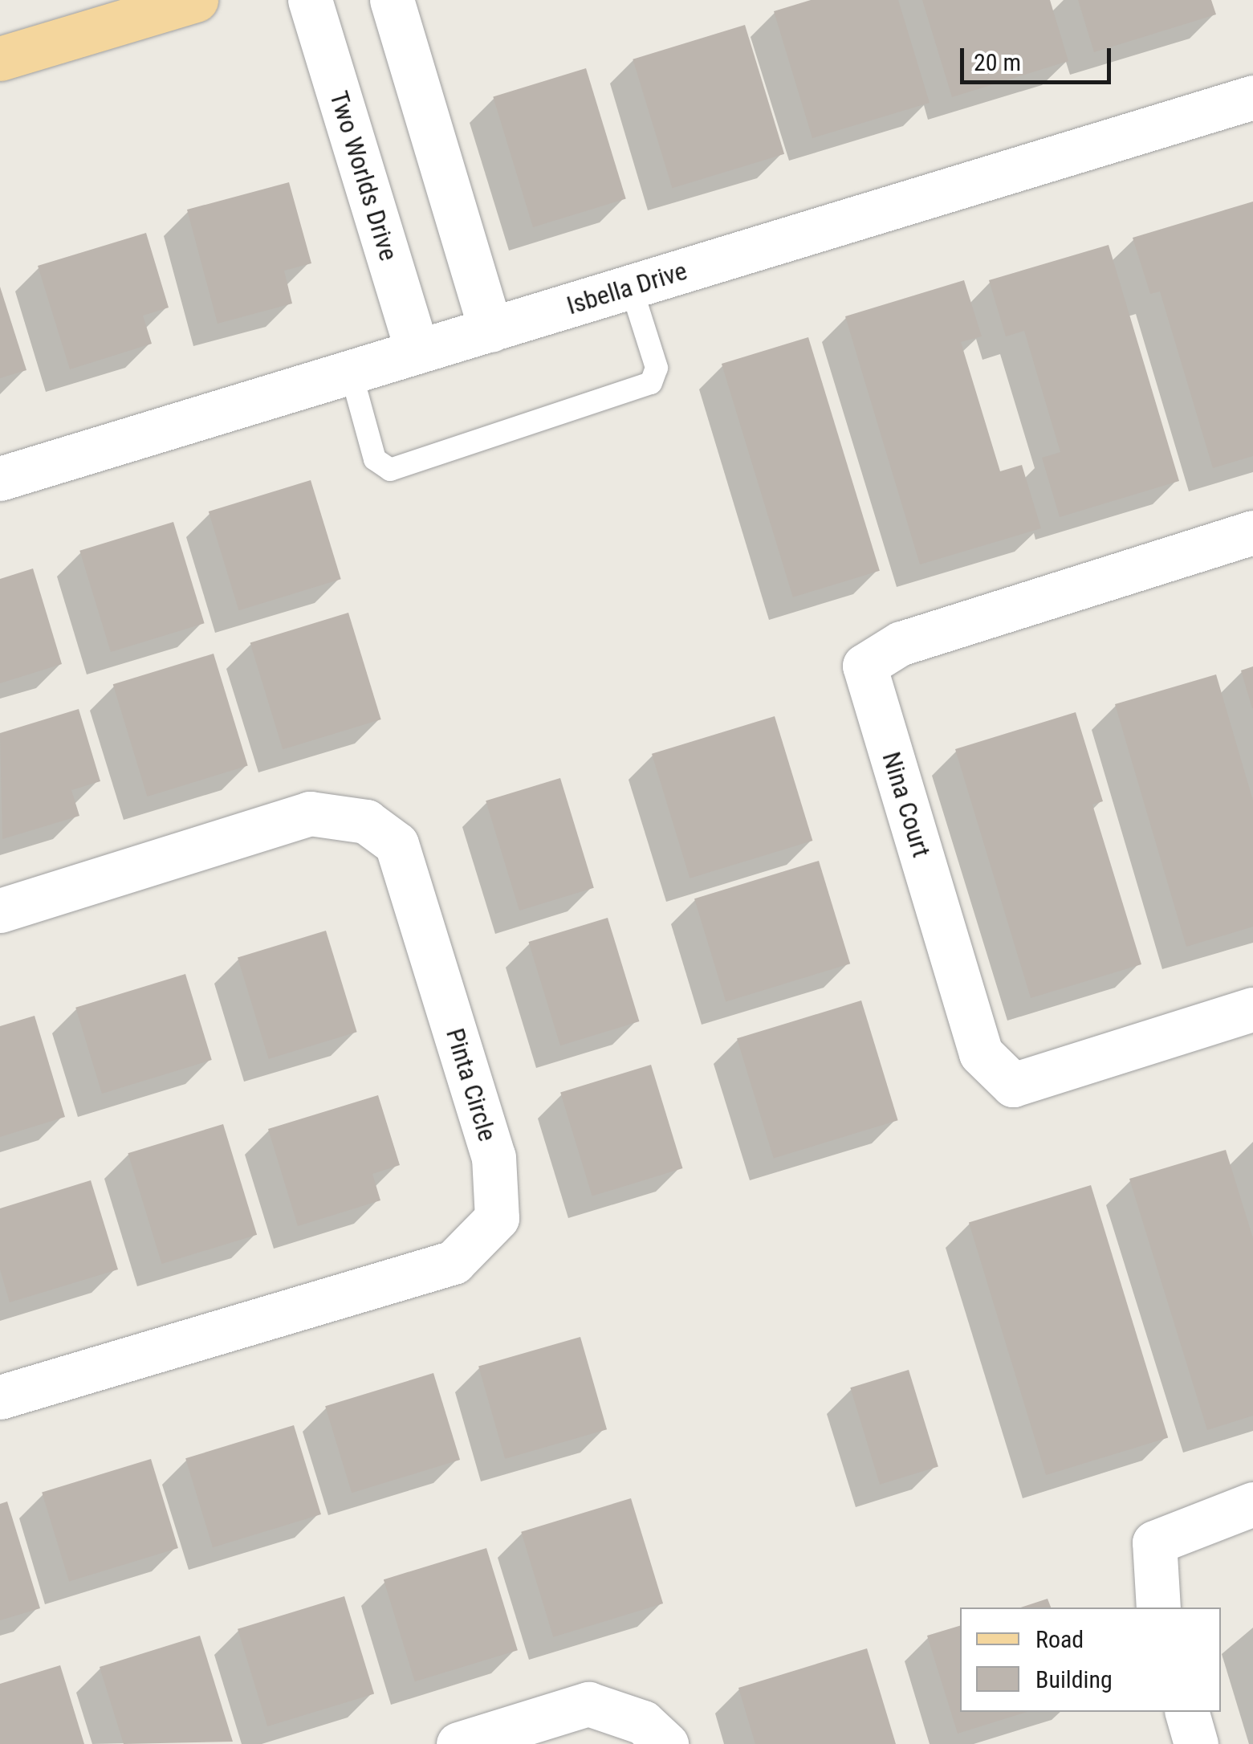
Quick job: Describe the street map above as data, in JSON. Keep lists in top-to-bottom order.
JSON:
{
  "streets": {
    "street": [
      "Two Worlds Drive",
      "Isbella Drive",
      "Nina Court",
      "Pinta Circle"
    ]
  },
  "crossings": [
    ["Two Worlds Drive", "Isbella Drive"]
  ],
  "legend": ["Road", "Building"],
  "scale_bar": "20 m"
}
